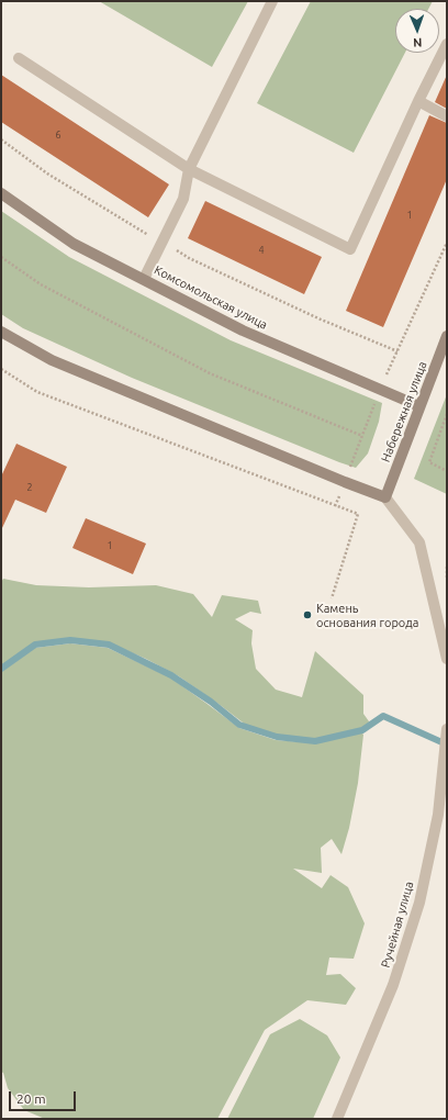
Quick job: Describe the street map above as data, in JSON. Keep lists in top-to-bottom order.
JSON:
{
  "streets": {
    "street": ["Комсомольская улица", "Набережная улица", "Ручейная улица"]
  },
  "crossings": [
    ["Комсомольская улица", "Набережная улица"]
  ],
  "places": ["Камень основания города"],
  "house_numbers": [
    "6",
    "1",
    "4",
    "2",
    "1"
  ],
  "scale_bar": "20 m",
  "north": "bottom"
}
